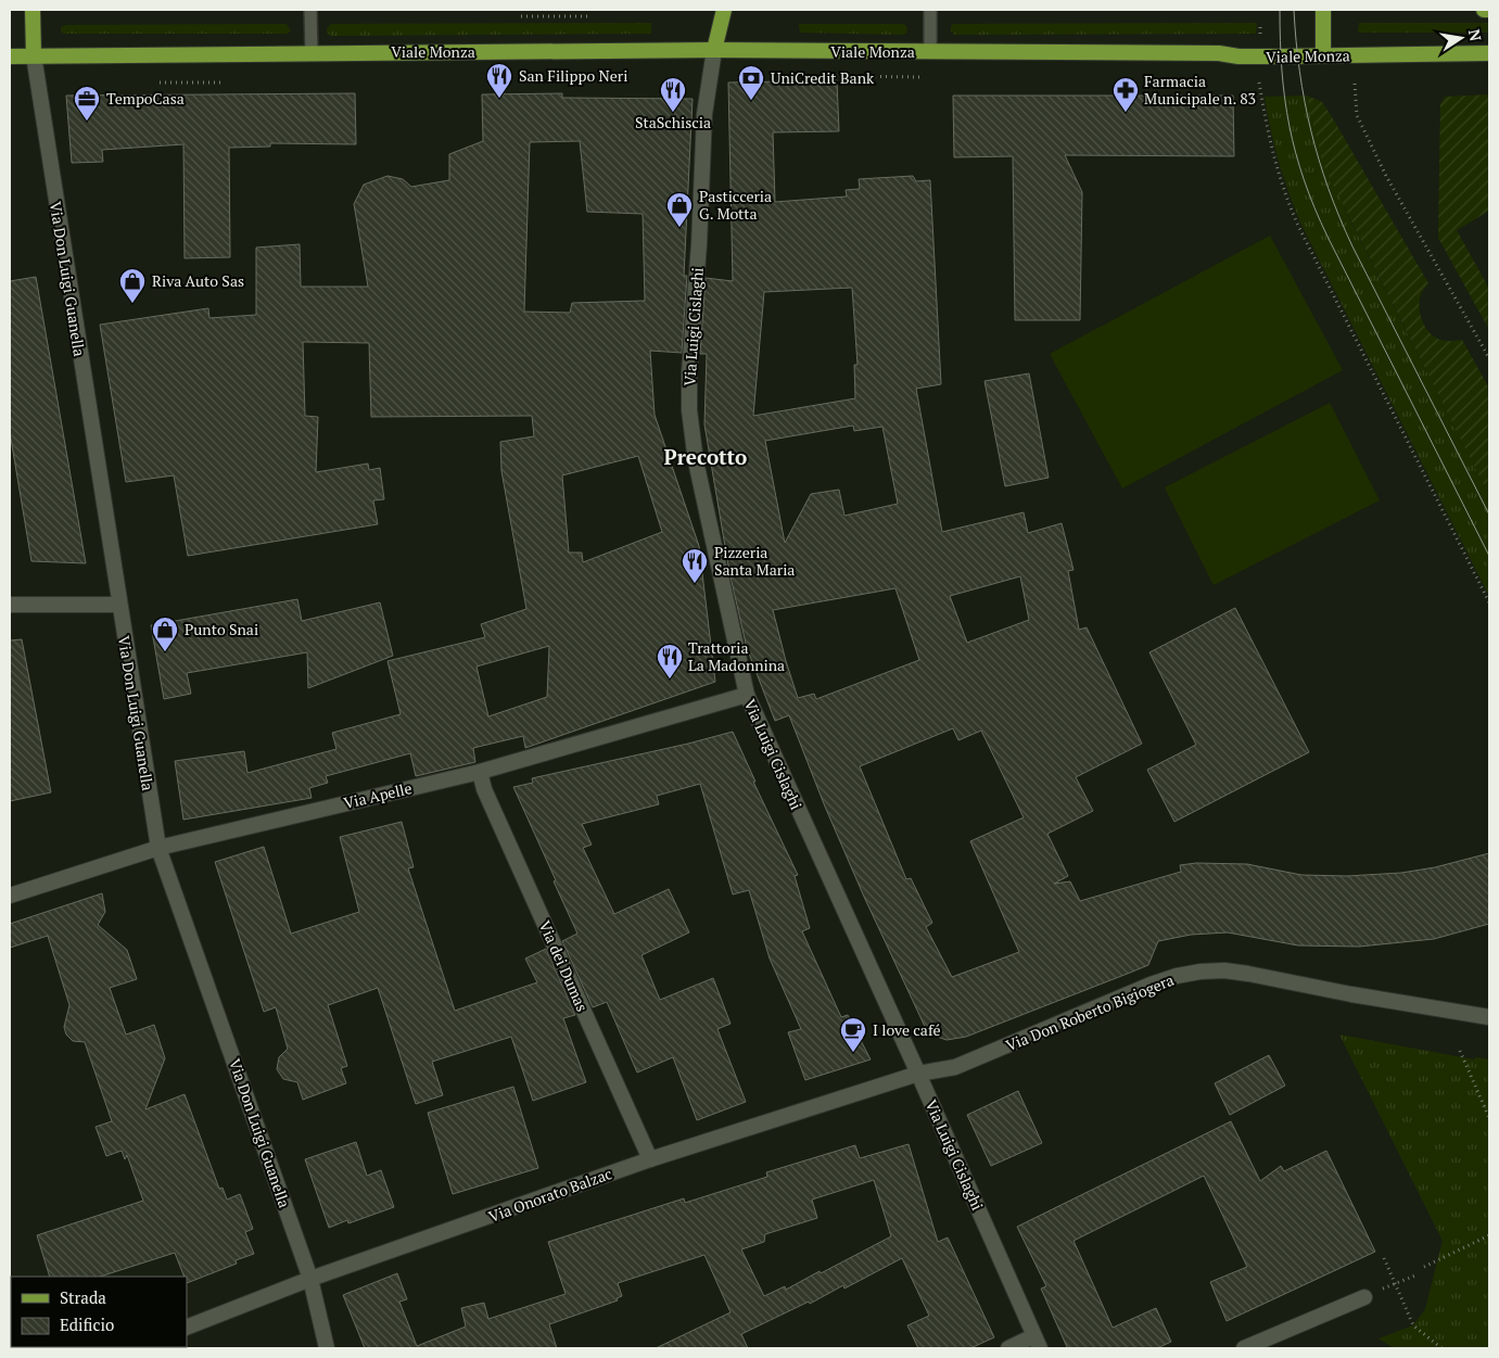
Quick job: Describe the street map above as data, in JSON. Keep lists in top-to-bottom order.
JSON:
{
  "streets": {
    "main road": ["Viale Monza"],
    "street": [
      "Via Don Luigi Guanella",
      "Via Luigi Cislaghi",
      "Via Apelle",
      "Via dei Dumas",
      "Via Don Roberto Bigiogera",
      "Via Onorato Balzac"
    ]
  },
  "crossings": [
    ["Viale Monza", "Via Don Luigi Guanella"],
    ["Viale Monza", "Via Luigi Cislaghi"],
    ["Via Don Luigi Guanella", "Via Apelle"],
    ["Via Don Luigi Guanella", "Via Onorato Balzac"],
    ["Via Luigi Cislaghi", "Via Apelle"],
    ["Via Luigi Cislaghi", "Via Don Roberto Bigiogera"],
    ["Via Luigi Cislaghi", "Via Onorato Balzac"],
    ["Via Apelle", "Via dei Dumas"],
    ["Via dei Dumas", "Via Onorato Balzac"],
    ["Via Don Roberto Bigiogera", "Via Onorato Balzac"]
  ],
  "districts": ["Precotto"],
  "places": {
    "restaurant": [
      "San Filippo Neri",
      "StaSchiscia",
      "Pizzeria Santa Maria",
      "Trattoria La Madonnina"
    ],
    "bank": ["UniCredit Bank"],
    "pharmacy": ["Farmacia Municipale n. 83"],
    "office": ["TempoCasa"],
    "shop": ["Pasticceria G. Motta", "Riva Auto Sas", "Punto Snai"],
    "cafe": ["I love café"]
  },
  "legend": ["Strada", "Edificio"],
  "north": "right"
}
